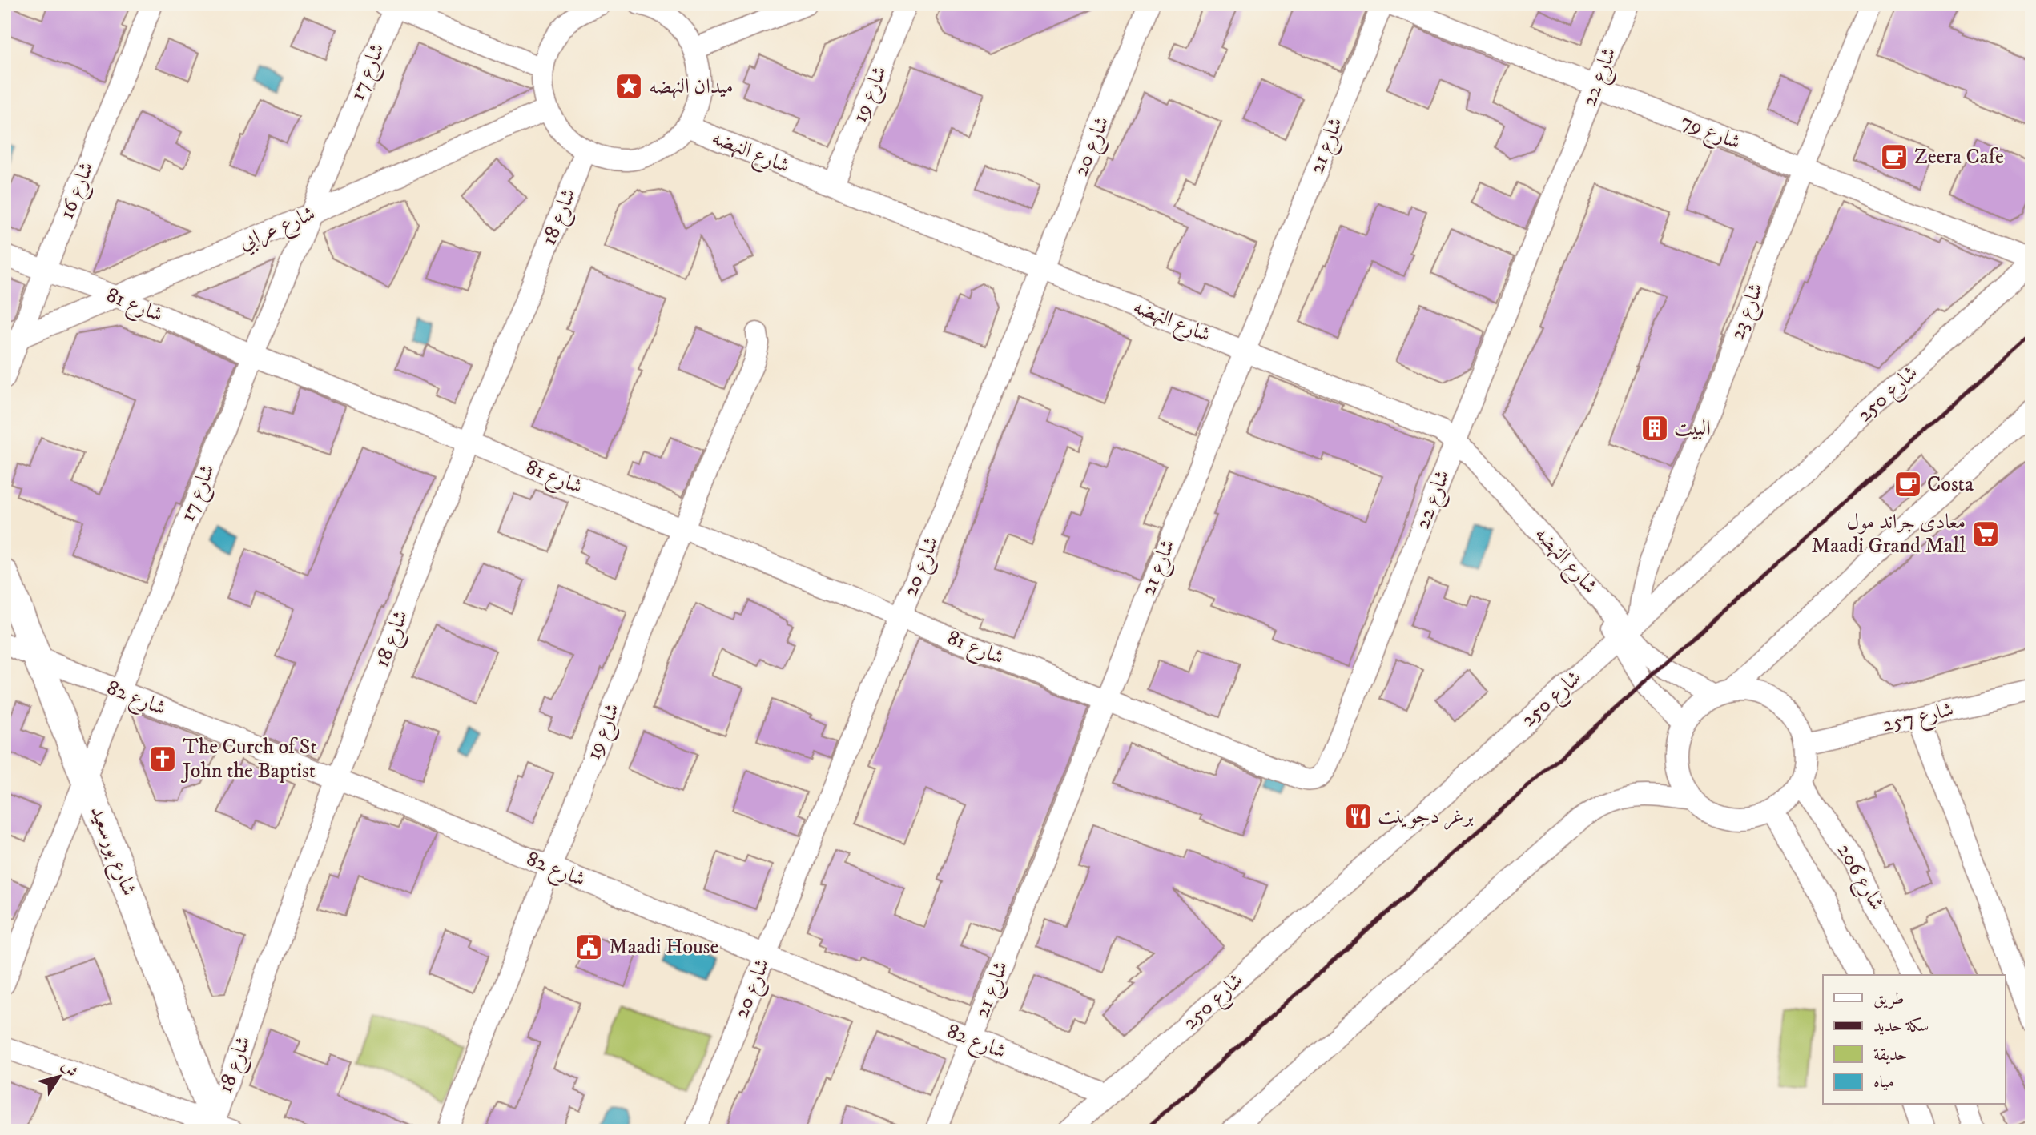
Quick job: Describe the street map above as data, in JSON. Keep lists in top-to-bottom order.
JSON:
{
  "streets": {
    "main road": ["شارع بورسعيد"],
    "street": [
      "شارع 17",
      "شارع 22",
      "شارع 19",
      "شارع 79",
      "شارع 21",
      "شارع 20",
      "شارع النهضه",
      "شارع 16",
      "شارع 18",
      "شارع عرابي",
      "شارع 81",
      "شارع 23",
      "شارع 250",
      "شارع 82",
      "شارع 257",
      "شارع 206"
    ]
  },
  "crossings": [
    ["شارع 17", "شارع عرابي"],
    ["شارع 17", "شارع 81"],
    ["شارع 17", "شارع 82"],
    ["شارع 17", "شارع بورسعيد"],
    ["شارع 22", "شارع 79"],
    ["شارع 22", "شارع 21"],
    ["شارع 22", "شارع النهضه"],
    ["شارع 22", "شارع 81"],
    ["شارع 19", "شارع النهضه"],
    ["شارع 19", "شارع 81"],
    ["شارع 19", "شارع 82"],
    ["شارع 79", "شارع 23"],
    ["شارع 79", "شارع 250"],
    ["شارع 21", "شارع النهضه"],
    ["شارع 21", "شارع 81"],
    ["شارع 21", "شارع 82"],
    ["شارع 20", "شارع النهضه"],
    ["شارع 20", "شارع 81"],
    ["شارع 20", "شارع 82"],
    ["شارع النهضه", "شارع 23"],
    ["شارع النهضه", "شارع 250"],
    ["شارع النهضه", "شارع 257"],
    ["شارع النهضه", "شارع 206"],
    ["شارع 16", "شارع عرابي"],
    ["شارع 16", "شارع 81"],
    ["شارع 18", "شارع 81"],
    ["شارع 18", "شارع 82"],
    ["شارع 18", "شارع بورسعيد"],
    ["شارع عرابي", "شارع 81"],
    ["شارع 23", "شارع 250"],
    ["شارع 250", "شارع 82"],
    ["شارع 82", "شارع بورسعيد"],
    ["شارع 257", "شارع 206"]
  ],
  "places": {
    "place": ["ميدان النهضه"],
    "cafe": ["Zeera Cafe", "Costa"],
    "building": ["البيت"],
    "supermarket": ["معادى جراند مول Maadi Grand Mall"],
    "church": ["The Curch of St John the Baptist"],
    "restaurant": ["برغر دجوينت"],
    "public building": ["Maadi House"]
  },
  "legend": [
    "طريق",
    "سكة حديد",
    "حديقة",
    "مياه"
  ],
  "north": "top right"
}
